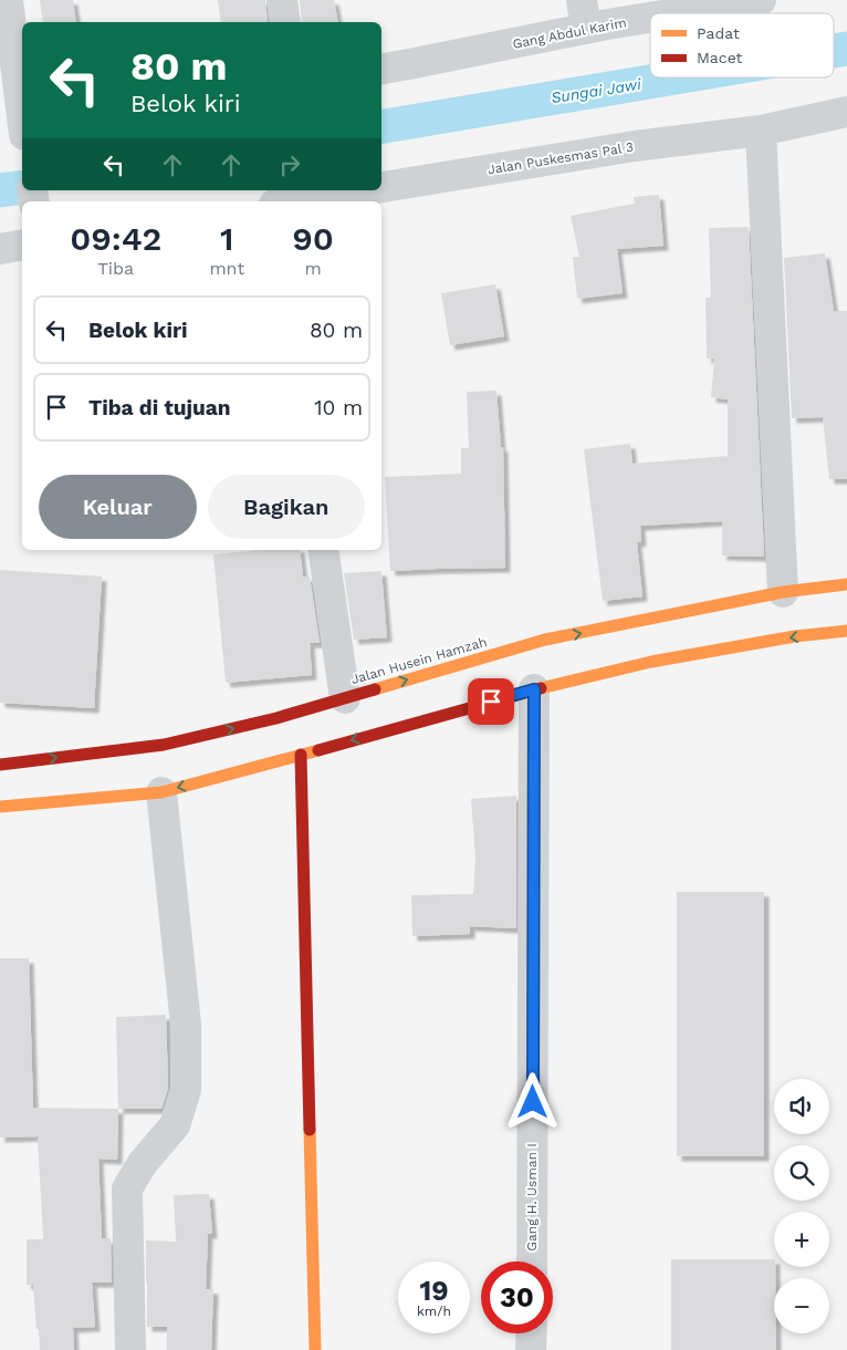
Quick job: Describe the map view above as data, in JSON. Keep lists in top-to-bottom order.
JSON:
{
  "streets": {
    "street": [
      "Gang Abdul Karim",
      "Jalan Puskesmas Pal 3",
      "Jalan Husein Hamzah",
      "Gang H. Usman I"
    ]
  },
  "water": ["Sungai Jawi"],
  "legend": ["Padat", "Macet"],
  "page": {
    "turn": ["80 m", "Belok kiri"],
    "eta": [
      "09:42",
      "Tiba",
      "1",
      "mnt",
      "90",
      "m"
    ],
    "list": [
      {
        "name": "Belok kiri",
        "value": "80 m"
      },
      {
        "name": "Tiba di tujuan",
        "value": "10 m"
      }
    ],
    "buttons": ["Keluar", "Bagikan"],
    "map_buttons": ["+", "−"],
    "speed": "19 km/h",
    "limit": "30"
  }
}
